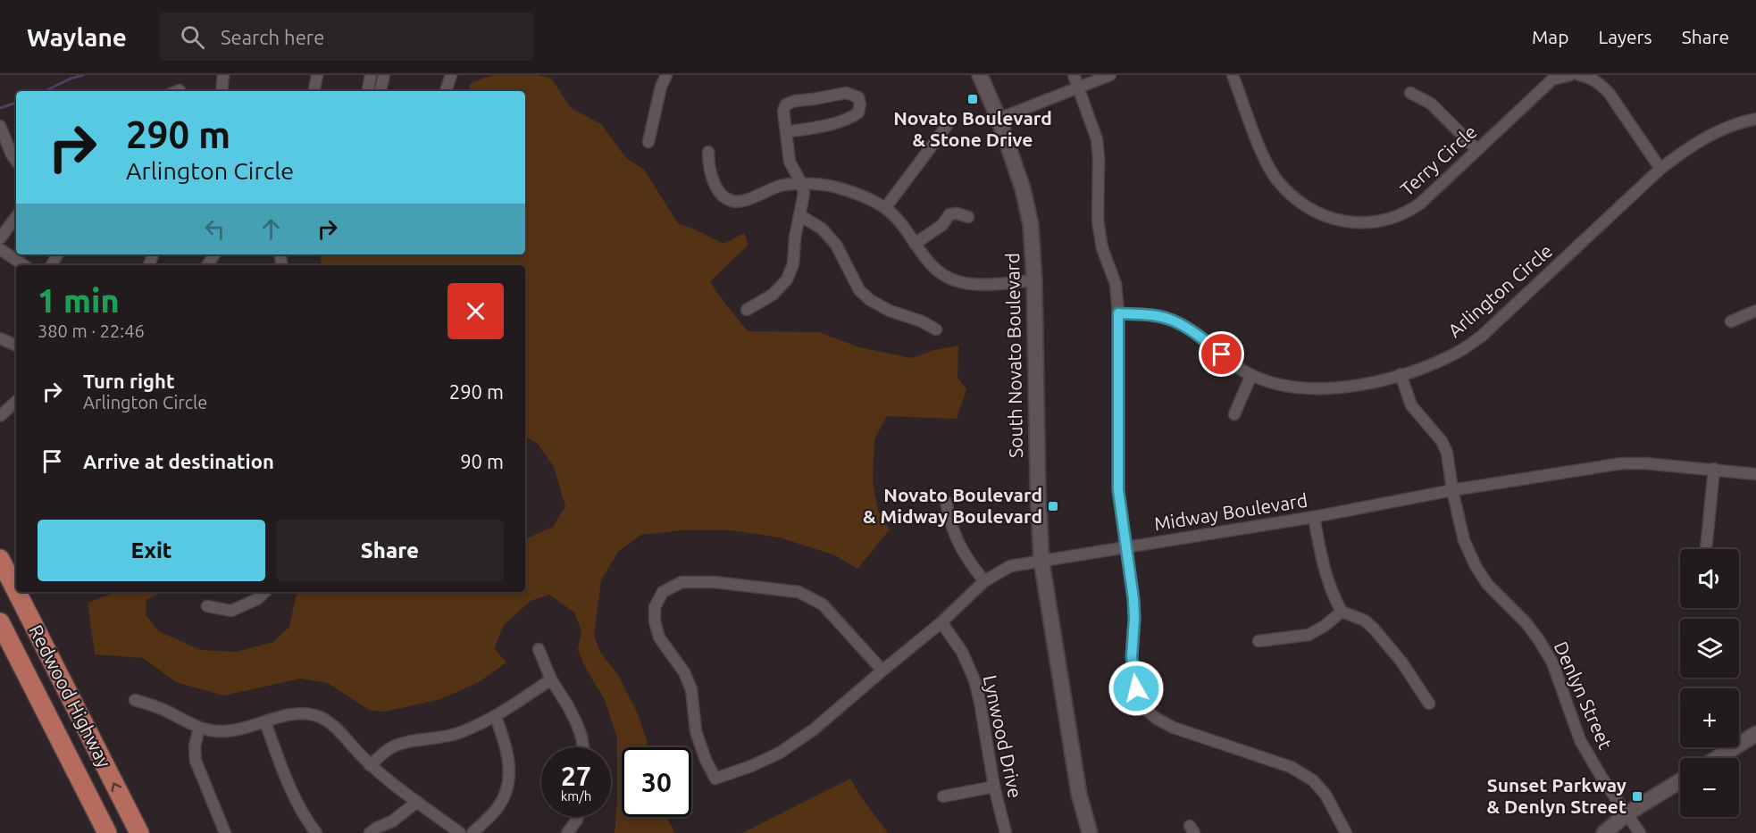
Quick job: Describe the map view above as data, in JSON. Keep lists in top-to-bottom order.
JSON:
{
  "streets": {
    "highway": ["Redwood Highway"],
    "main road": ["South Novato Boulevard"],
    "street": [
      "Terry Circle",
      "Arlington Circle",
      "Midway Boulevard",
      "Denlyn Street",
      "Lynwood Drive"
    ]
  },
  "crossings": [
    ["Arlington Circle", "Denlyn Street"],
    ["South Novato Boulevard", "Midway Boulevard"],
    ["Midway Boulevard", "Denlyn Street"],
    ["Midway Boulevard", "Lynwood Drive"]
  ],
  "places": {
    "transit": ["Novato Boulevard & Stone Drive", "Novato Boulevard & Midway Boulevard", "Sunset Parkway & Denlyn Street"]
  },
  "page": {
    "header": "Waylane",
    "search": "Search here",
    "nav": ["Map", "Layers", "Share"],
    "turn": ["290 m", "Arlington Circle"],
    "heading": ["1 min", "380 m · 22:46"],
    "list": [
      {
        "name": "Turn right",
        "note": "Arlington Circle",
        "value": "290 m"
      },
      {
        "name": "Arrive at destination",
        "value": "90 m"
      }
    ],
    "buttons": ["Exit", "Share"],
    "map_buttons": ["+", "−"],
    "speed": "27 km/h",
    "limit": "30"
  }
}
